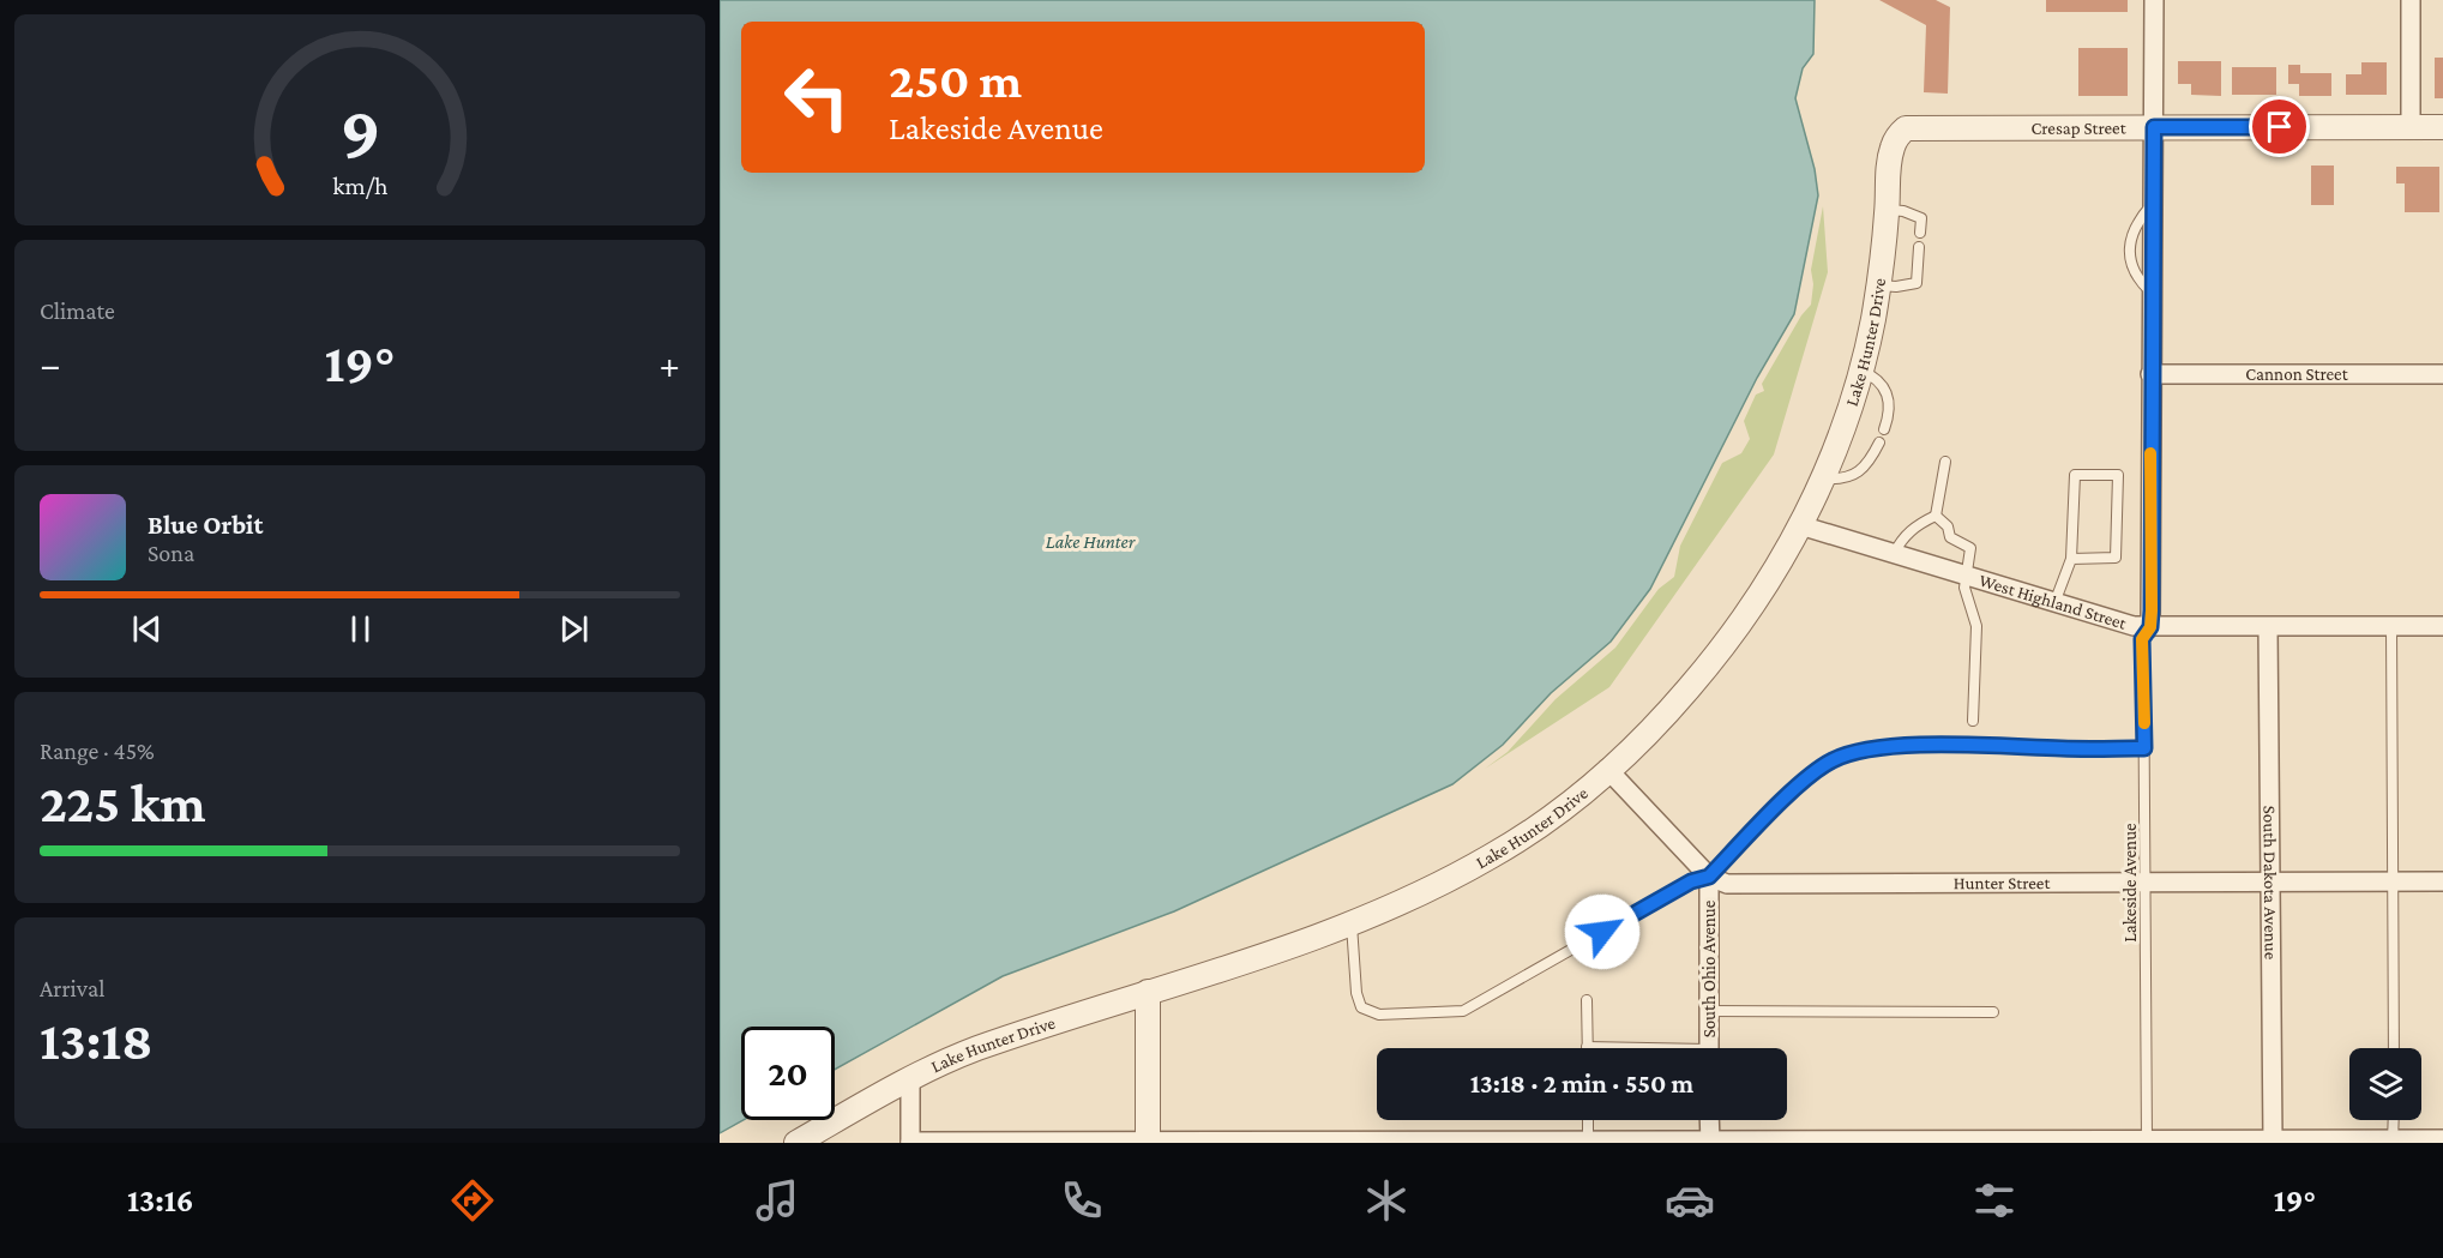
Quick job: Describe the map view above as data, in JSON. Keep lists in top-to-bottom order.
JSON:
{
  "streets": {
    "street": [
      "Cresap Street",
      "Lake Hunter Drive",
      "Cannon Street",
      "West Highland Street",
      "Hunter Street",
      "South Dakota Avenue",
      "South Ohio Avenue"
    ],
    "lane": ["Lakeside Avenue"]
  },
  "crossings": [
    ["Cresap Street", "Lake Hunter Drive"],
    ["Lake Hunter Drive", "West Highland Street"],
    ["West Highland Street", "Lakeside Avenue"],
    ["West Highland Street", "South Dakota Avenue"],
    ["Hunter Street", "Lakeside Avenue"],
    ["Hunter Street", "South Dakota Avenue"],
    ["Hunter Street", "South Ohio Avenue"]
  ],
  "water": ["Lake Hunter"],
  "page": {
    "turn": ["250 m", "Lakeside Avenue"],
    "tile": [
      "Climate",
      ["Range · 45%", "225 km"],
      ["Arrival", "13:18"]
    ],
    "heat": ["−", "19°", "+"],
    "song": ["Blue Orbit", "Sona"],
    "limit": "20",
    "trip": "13:18 · 2 min · 550 m",
    "tabs": ["13:16", "19°"],
    "gauge": ["9", "km/h"]
  }
}
